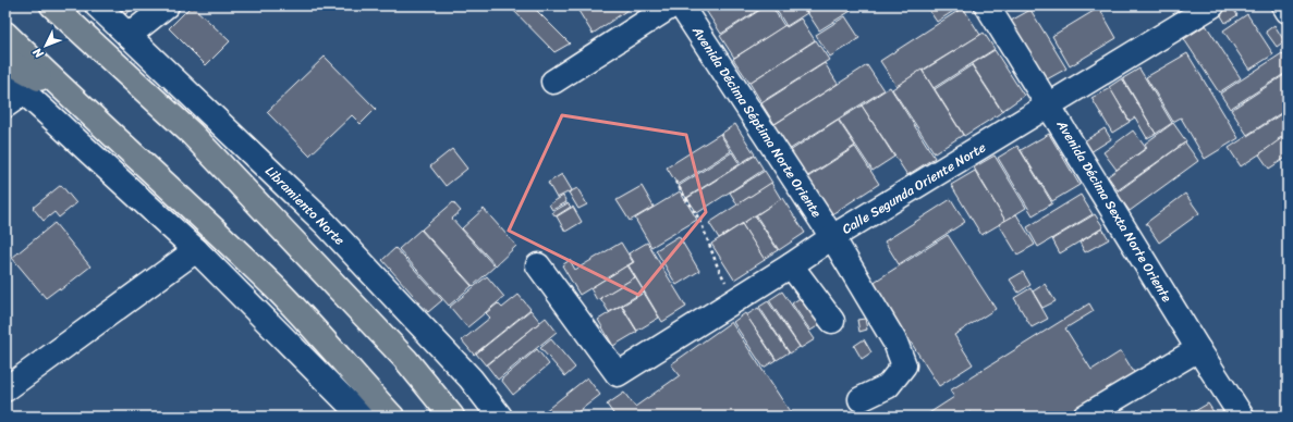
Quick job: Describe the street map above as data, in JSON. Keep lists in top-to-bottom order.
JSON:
{
  "streets": {
    "street": [
      "Avenida Décima Séptima Norte Oriente",
      "Calle Segunda Oriente Norte",
      "Libramiento Norte",
      "Avenida Décima Sexta Norte Oriente"
    ]
  },
  "crossings": [
    ["Avenida Décima Séptima Norte Oriente", "Calle Segunda Oriente Norte"],
    ["Calle Segunda Oriente Norte", "Avenida Décima Sexta Norte Oriente"]
  ],
  "north": "bottom left"
}
